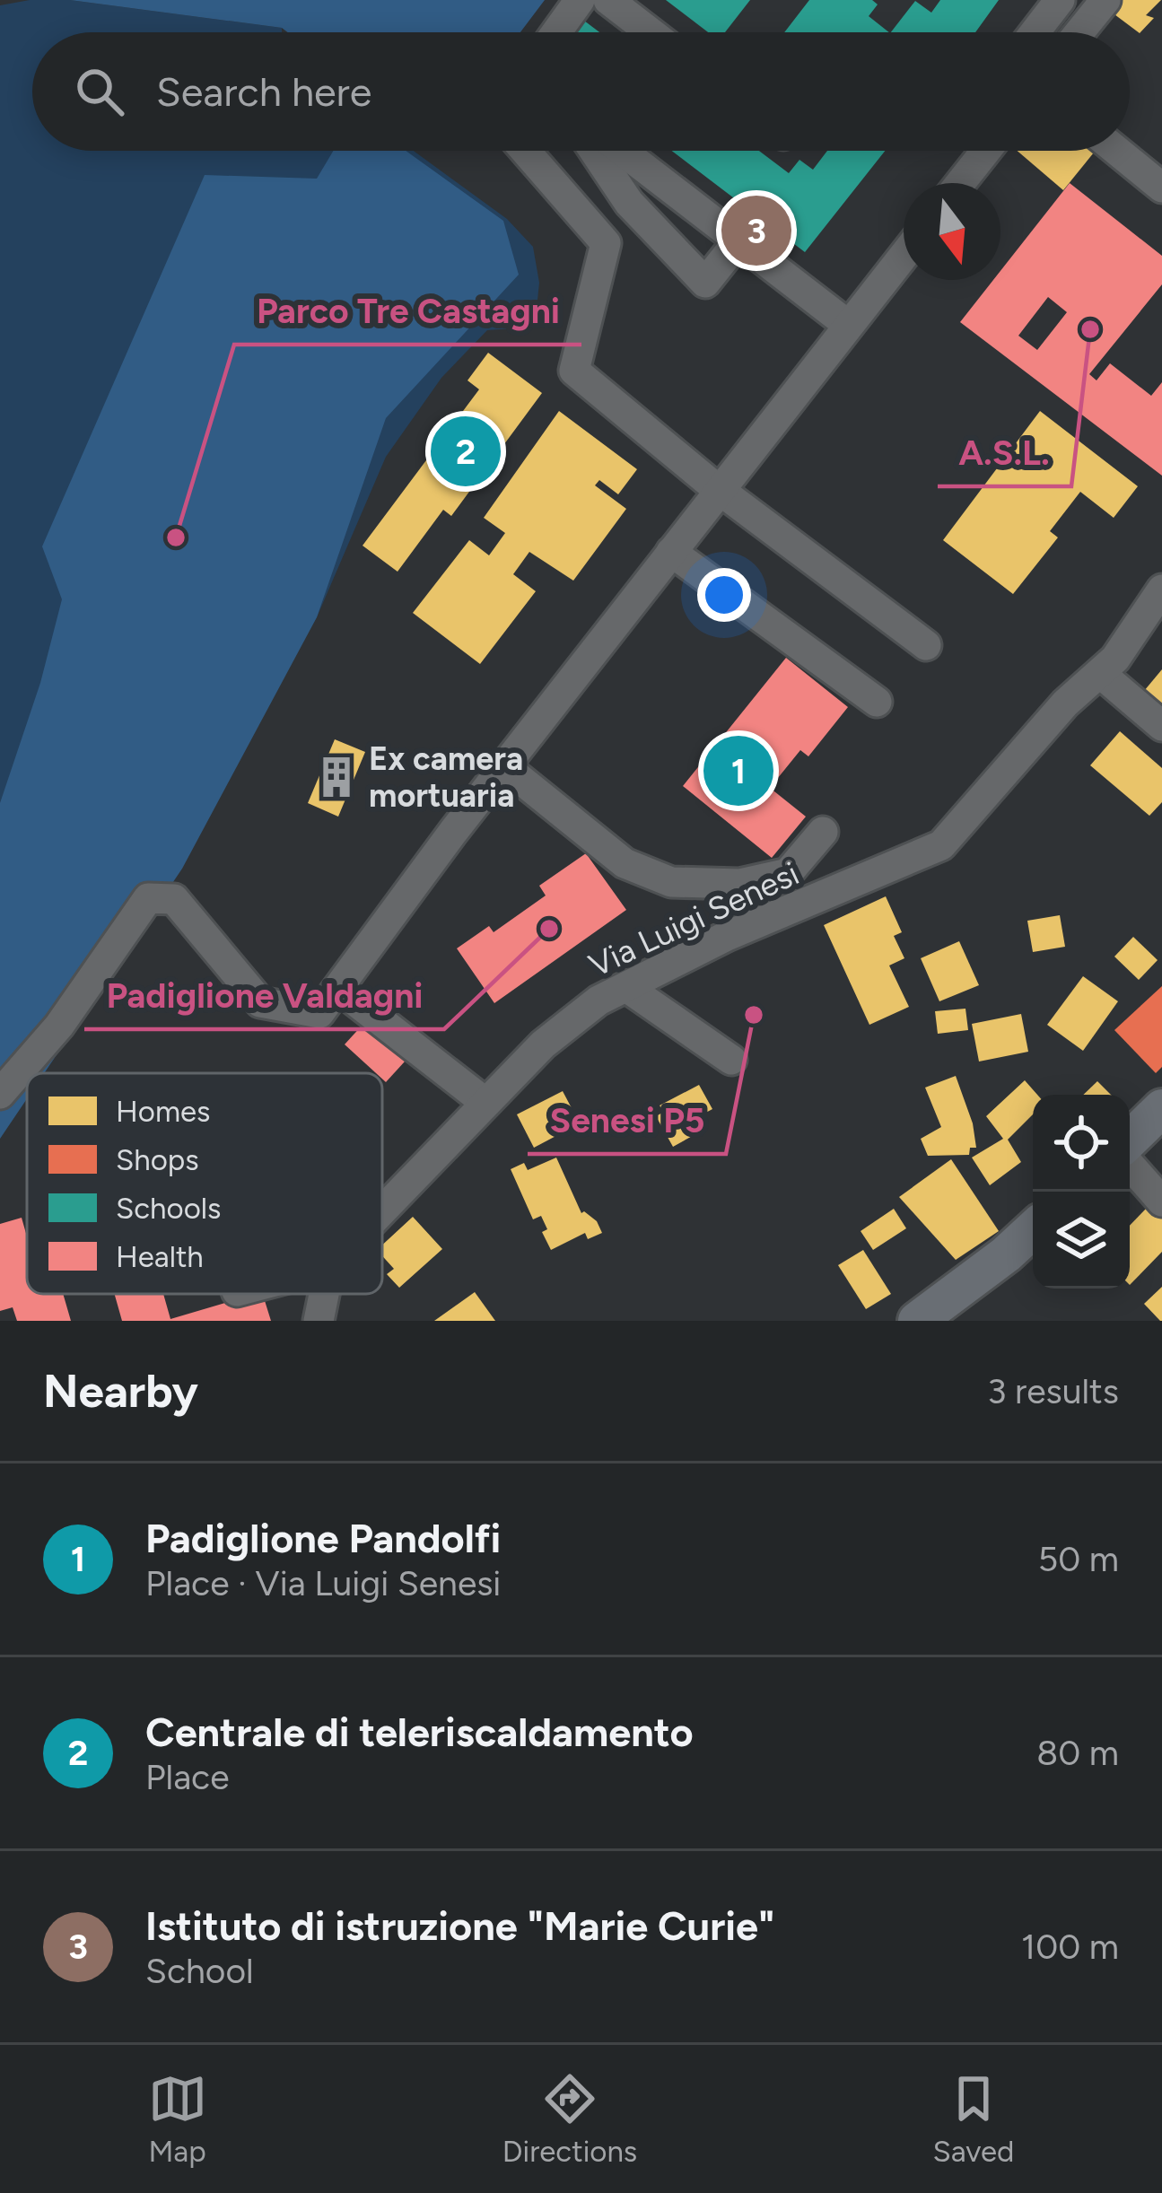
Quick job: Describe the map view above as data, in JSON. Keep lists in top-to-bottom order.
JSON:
{
  "streets": {
    "street": ["Via Luigi Senesi"]
  },
  "places": {
    "other": [
      "A.S.L.",
      "Parco Tre Castagni",
      "Padiglione Valdagni",
      "Senesi P5"
    ],
    "building": ["Ex camera mortuaria"]
  },
  "legend": [
    "Homes",
    "Shops",
    "Schools",
    "Health"
  ],
  "north": "bottom",
  "page": {
    "search": "Search here",
    "pins": ["3", "2", "1"],
    "heading": ["Nearby", "3 results"],
    "list": [
      {
        "mark": "1",
        "name": "Padiglione Pandolfi",
        "note": "Place · Via Luigi Senesi",
        "value": "50 m"
      },
      {
        "mark": "2",
        "name": "Centrale di teleriscaldamento",
        "note": "Place",
        "value": "80 m"
      },
      {
        "mark": "3",
        "name": "Istituto di istruzione \"Marie Curie\"",
        "note": "School",
        "value": "100 m"
      }
    ],
    "nav": ["Map", "Directions", "Saved"]
  }
}
